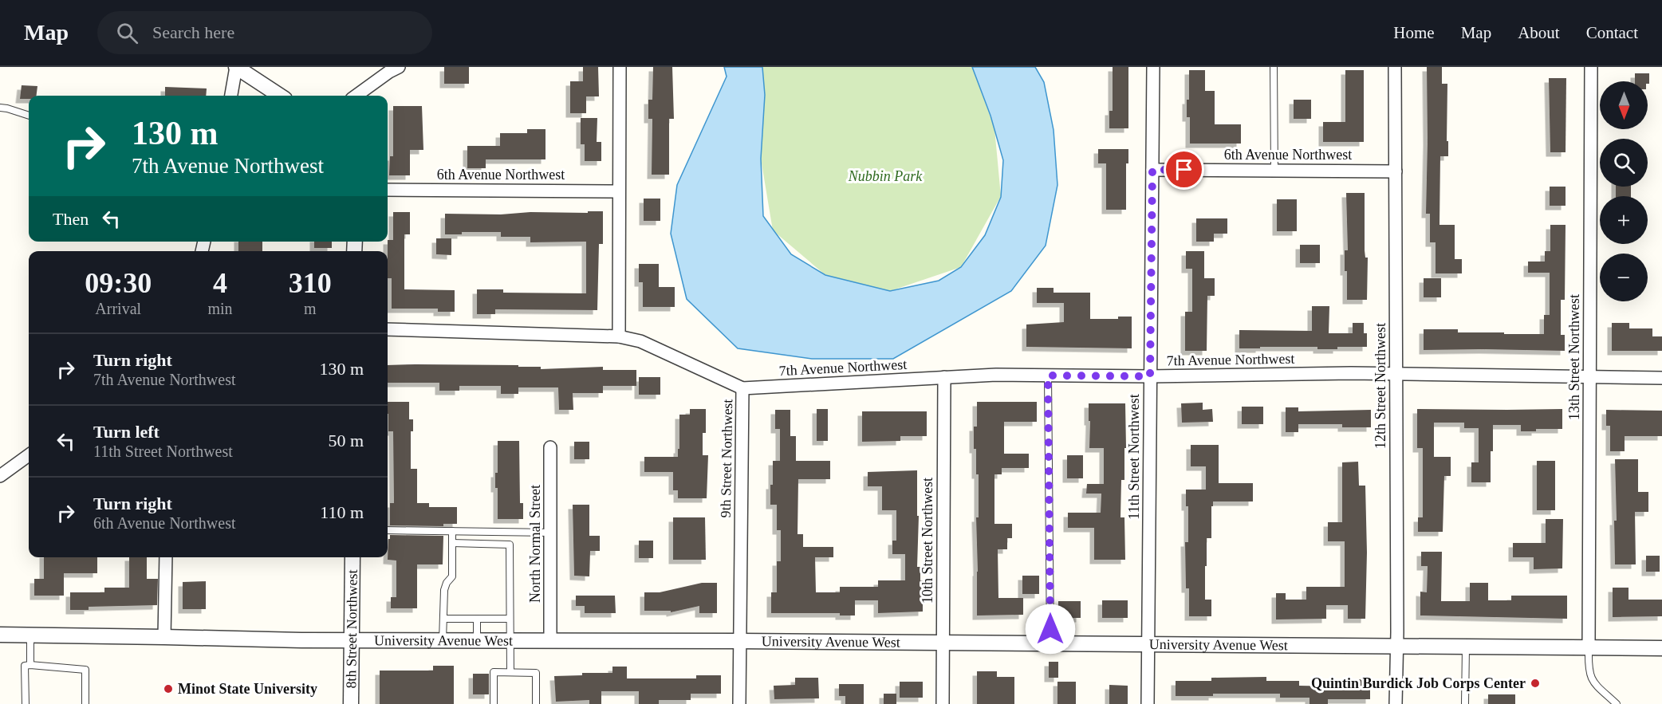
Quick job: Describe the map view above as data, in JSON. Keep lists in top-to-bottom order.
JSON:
{
  "streets": {
    "street": [
      "6th Avenue Northwest",
      "13th Street Northwest",
      "7th Avenue Northwest",
      "12th Street Northwest",
      "11th Street Northwest",
      "9th Street Northwest",
      "10th Street Northwest",
      "North Normal Street",
      "8th Street Northwest",
      "University Avenue West"
    ]
  },
  "crossings": [
    ["6th Avenue Northwest", "12th Street Northwest"],
    ["6th Avenue Northwest", "11th Street Northwest"],
    ["13th Street Northwest", "7th Avenue Northwest"],
    ["13th Street Northwest", "University Avenue West"],
    ["7th Avenue Northwest", "12th Street Northwest"],
    ["7th Avenue Northwest", "11th Street Northwest"],
    ["7th Avenue Northwest", "9th Street Northwest"],
    ["7th Avenue Northwest", "10th Street Northwest"],
    ["12th Street Northwest", "University Avenue West"],
    ["11th Street Northwest", "University Avenue West"],
    ["9th Street Northwest", "University Avenue West"],
    ["10th Street Northwest", "University Avenue West"],
    ["North Normal Street", "University Avenue West"],
    ["8th Street Northwest", "University Avenue West"]
  ],
  "parks": ["Nubbin Park"],
  "places": ["Quintin Burdick Job Corps Center", "Minot State University"],
  "north": "bottom",
  "page": {
    "header": "Map",
    "search": "Search here",
    "nav": [
      "Home",
      "Map",
      "About",
      "Contact"
    ],
    "map_buttons": ["+", "−"],
    "turn": ["130 m", "7th Avenue Northwest"],
    "then": "Then",
    "eta": [
      "09:30",
      "Arrival",
      "4",
      "min",
      "310",
      "m"
    ],
    "list": [
      {
        "name": "Turn right",
        "note": "7th Avenue Northwest",
        "value": "130 m"
      },
      {
        "name": "Turn left",
        "note": "11th Street Northwest",
        "value": "50 m"
      },
      {
        "name": "Turn right",
        "note": "6th Avenue Northwest",
        "value": "110 m"
      }
    ]
  }
}
